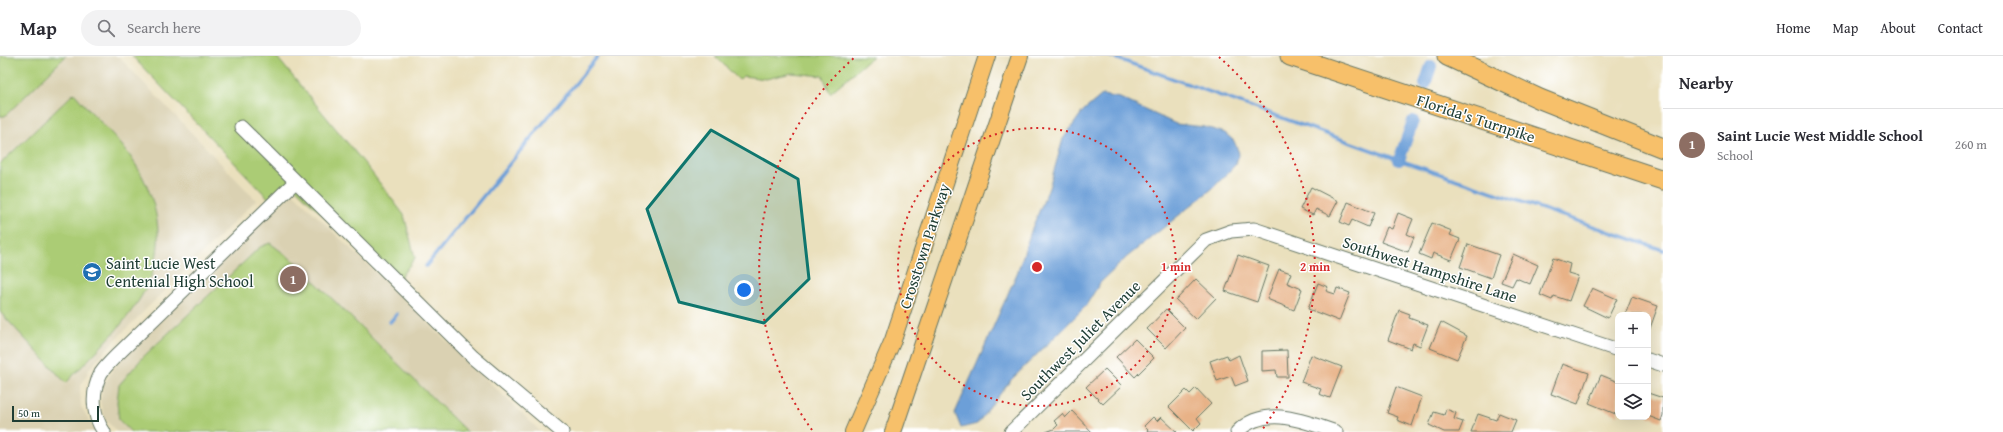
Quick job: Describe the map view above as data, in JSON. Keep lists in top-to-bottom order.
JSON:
{
  "streets": {
    "highway": ["Florida's Turnpike"],
    "main road": ["Crosstown Parkway"],
    "street": ["Southwest Hampshire Lane", "Southwest Juliet Avenue"]
  },
  "crossings": [
    ["Southwest Hampshire Lane", "Southwest Juliet Avenue"]
  ],
  "places": {
    "school or university": ["Saint Lucie West Centenial High School"]
  },
  "scale_bar": "50 m",
  "page": {
    "header": "Map",
    "search": "Search here",
    "nav": [
      "Home",
      "Map",
      "About",
      "Contact"
    ],
    "heading": "Nearby",
    "list": [
      {
        "mark": "1",
        "name": "Saint Lucie West Middle School",
        "note": "School",
        "value": "260 m"
      }
    ],
    "pins": "1",
    "map_buttons": ["+", "−"],
    "scale": "50 m"
  },
  "rings": ["1 min", "2 min"]
}
